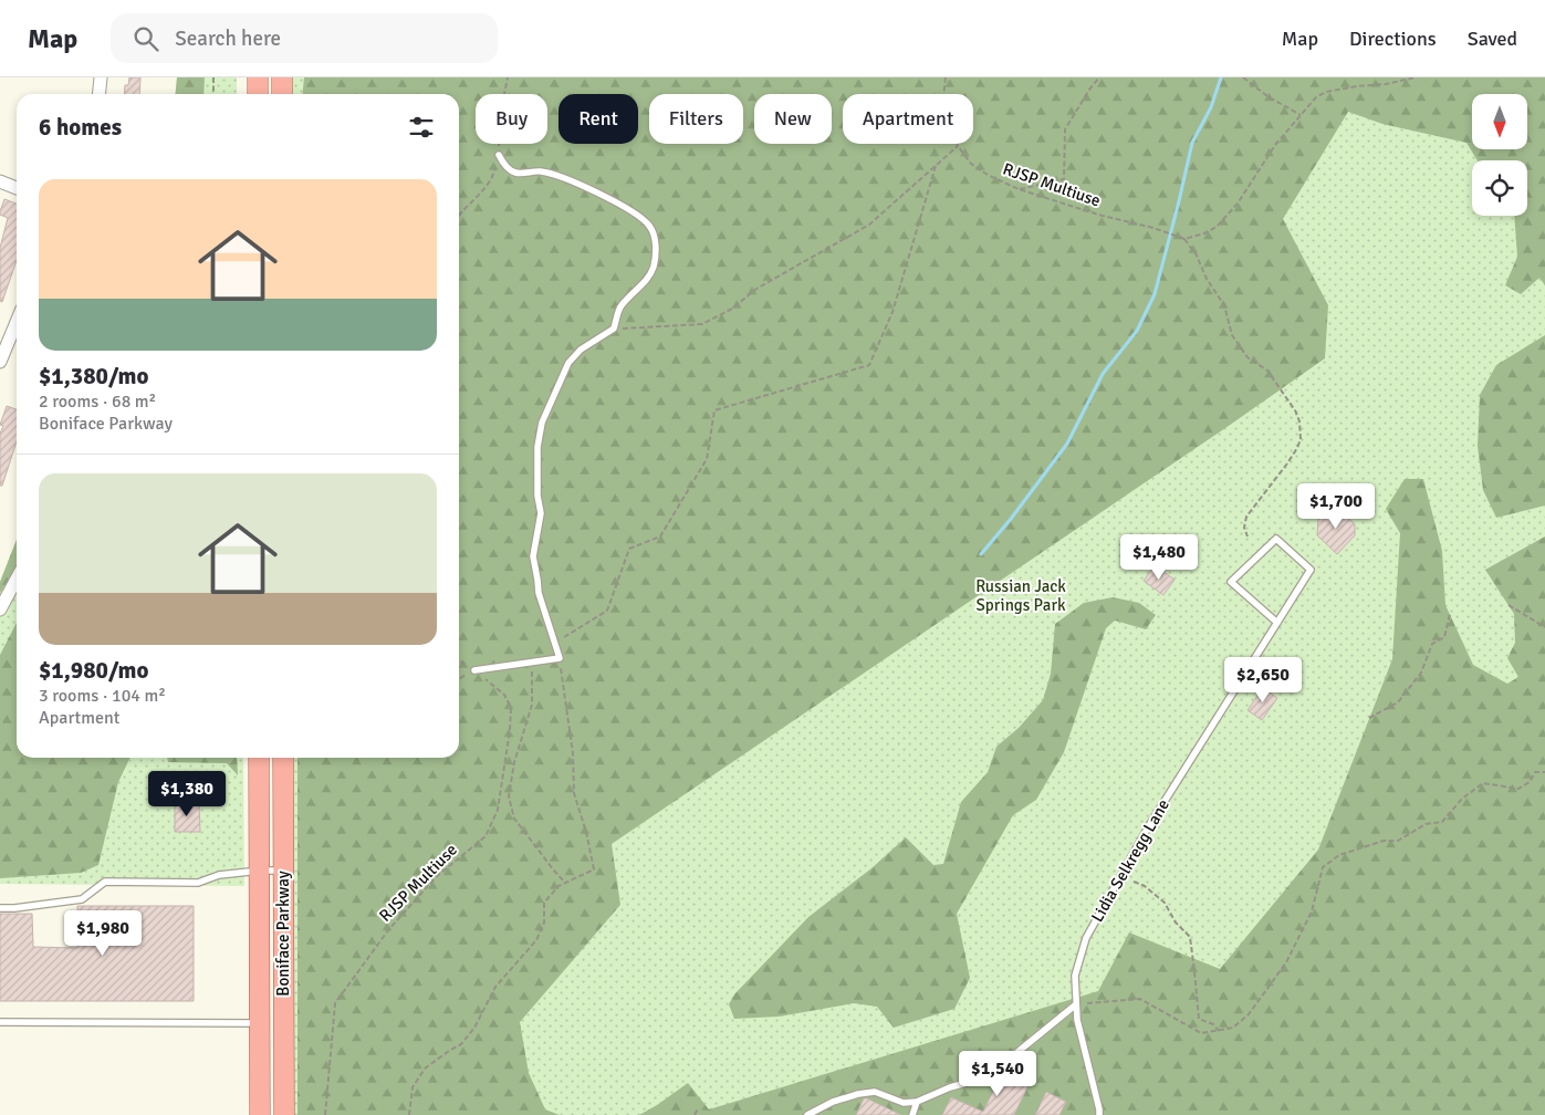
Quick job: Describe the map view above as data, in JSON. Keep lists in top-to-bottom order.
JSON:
{
  "streets": {
    "main road": ["Boniface Parkway"],
    "lane": ["Lidia Selkregg Lane"],
    "path": ["RJSP Multiuse"]
  },
  "parks": ["Russian Jack Springs Park"],
  "north": "bottom",
  "page": {
    "header": "Map",
    "search": "Search here",
    "nav": ["Map", "Directions", "Saved"],
    "chip": [
      "Buy",
      "Rent",
      "Filters",
      "New",
      "Apartment"
    ],
    "heading": "6 homes",
    "list": [
      {
        "name": "$1,380/mo",
        "note": "2 rooms · 68 m² · Boniface Parkway"
      },
      {
        "name": "$1,980/mo",
        "note": "3 rooms · 104 m² · Apartment"
      }
    ],
    "price": [
      "$1,700",
      "$1,480",
      "$2,650",
      "$1,380",
      "$1,980",
      "$1,540"
    ]
  }
}
